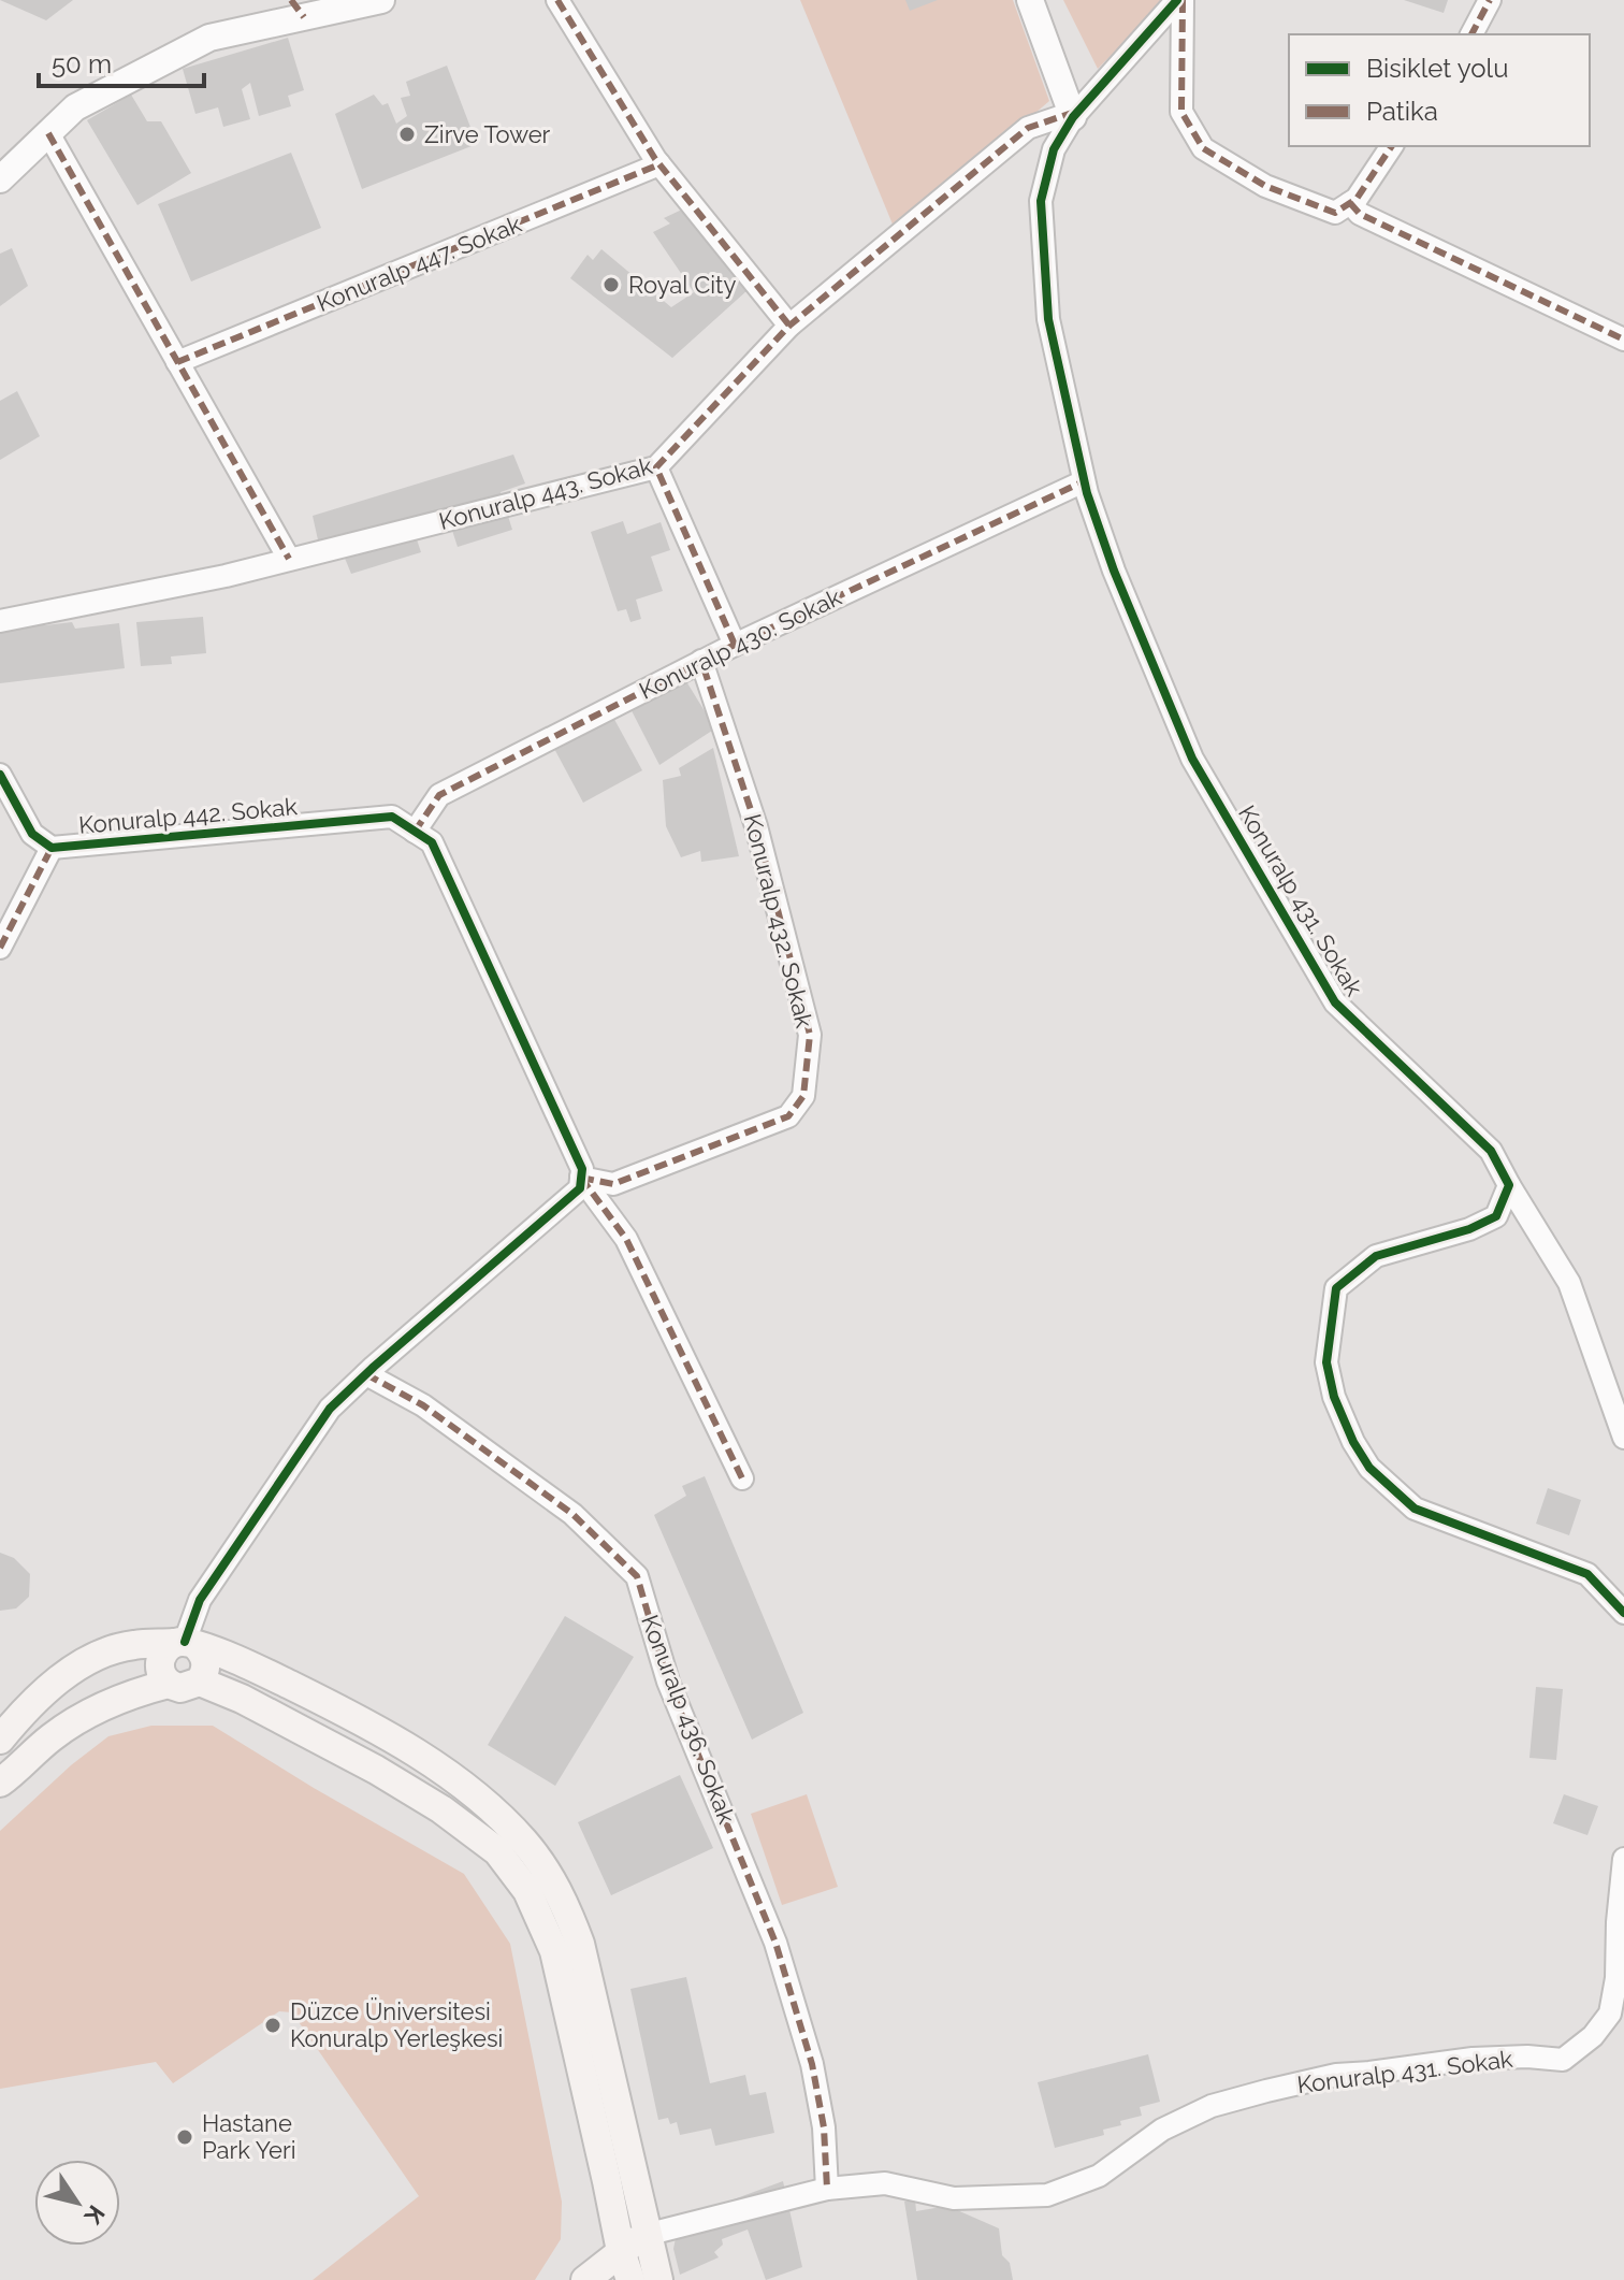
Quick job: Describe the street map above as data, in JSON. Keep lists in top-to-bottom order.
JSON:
{
  "streets": {
    "street": [
      "Konuralp 447. Sokak",
      "Konuralp 443. Sokak",
      "Konuralp 430. Sokak",
      "Konuralp 442. Sokak",
      "Konuralp 431. Sokak",
      "Konuralp 432. Sokak",
      "Konuralp 436. Sokak"
    ]
  },
  "crossings": [
    ["Konuralp 443. Sokak", "Konuralp 431. Sokak"],
    ["Konuralp 430. Sokak", "Konuralp 442. Sokak"],
    ["Konuralp 430. Sokak", "Konuralp 431. Sokak"],
    ["Konuralp 430. Sokak", "Konuralp 432. Sokak"],
    ["Konuralp 431. Sokak", "Konuralp 436. Sokak"]
  ],
  "places": [
    "Zirve Tower",
    "Royal City",
    "Düzce Üniversitesi Konuralp Yerleşkesi",
    "Hastane Park Yeri"
  ],
  "legend": ["Bisiklet yolu", "Patika"],
  "scale_bar": "50 m",
  "north": "bottom right"
}
